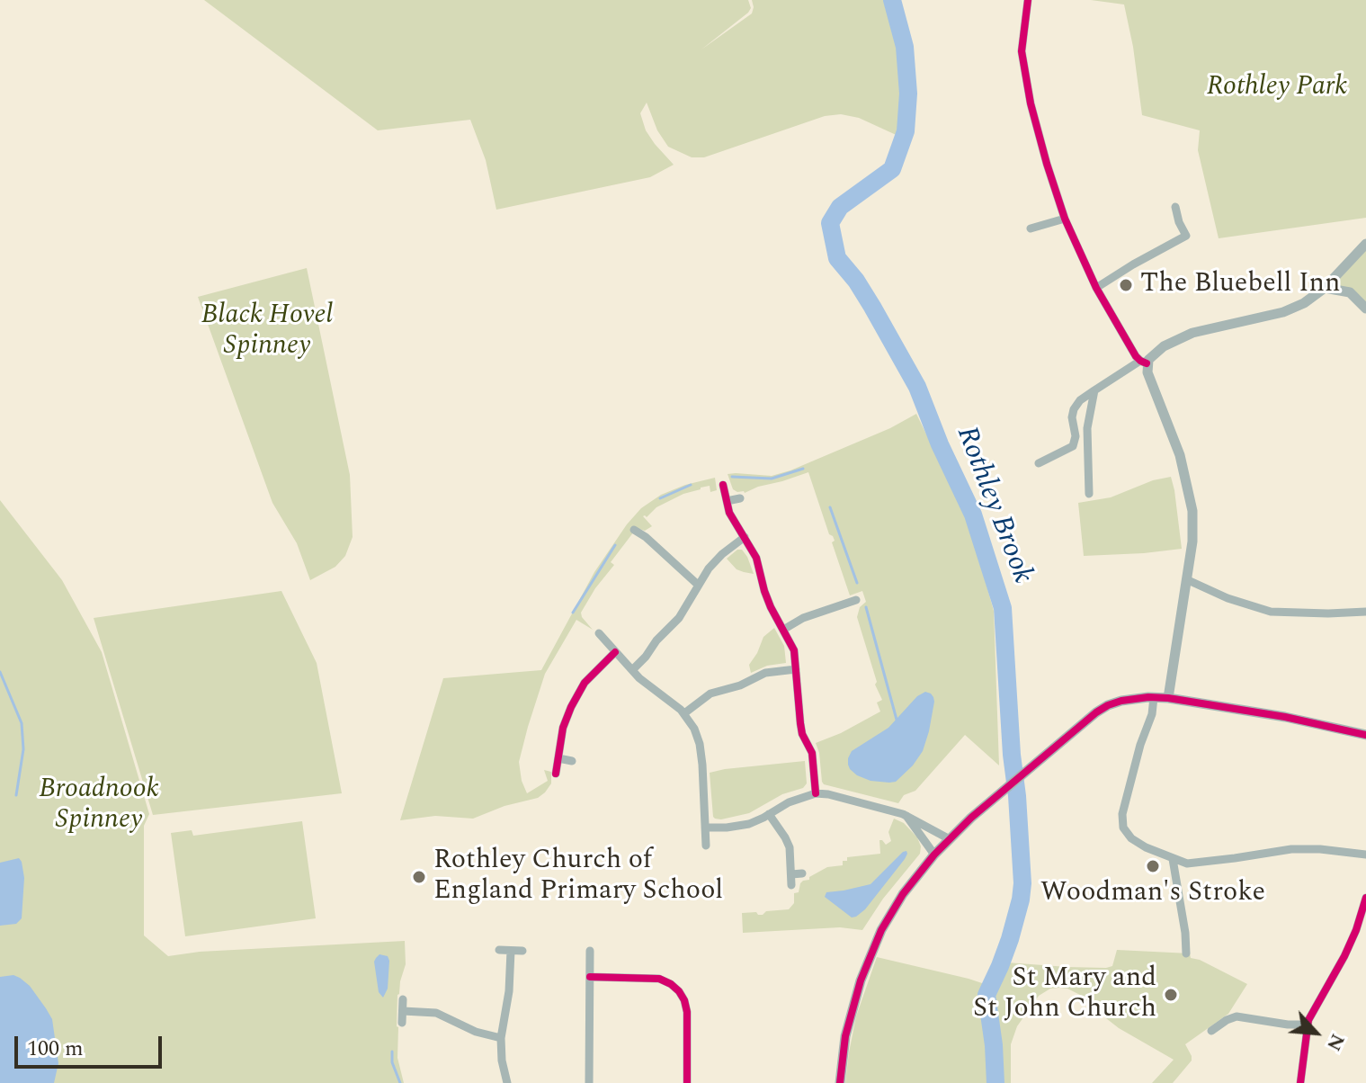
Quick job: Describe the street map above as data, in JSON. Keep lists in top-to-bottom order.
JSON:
{
  "water": ["Rothley Brook"],
  "parks": ["Rothley Park", "Black Hovel Spinney", "Broadnook Spinney"],
  "places": [
    "The Bluebell Inn",
    "Woodman's Stroke",
    "Rothley Church of England Primary School",
    "St Mary and St John Church"
  ],
  "scale_bar": "100 m",
  "north": "bottom right"
}
